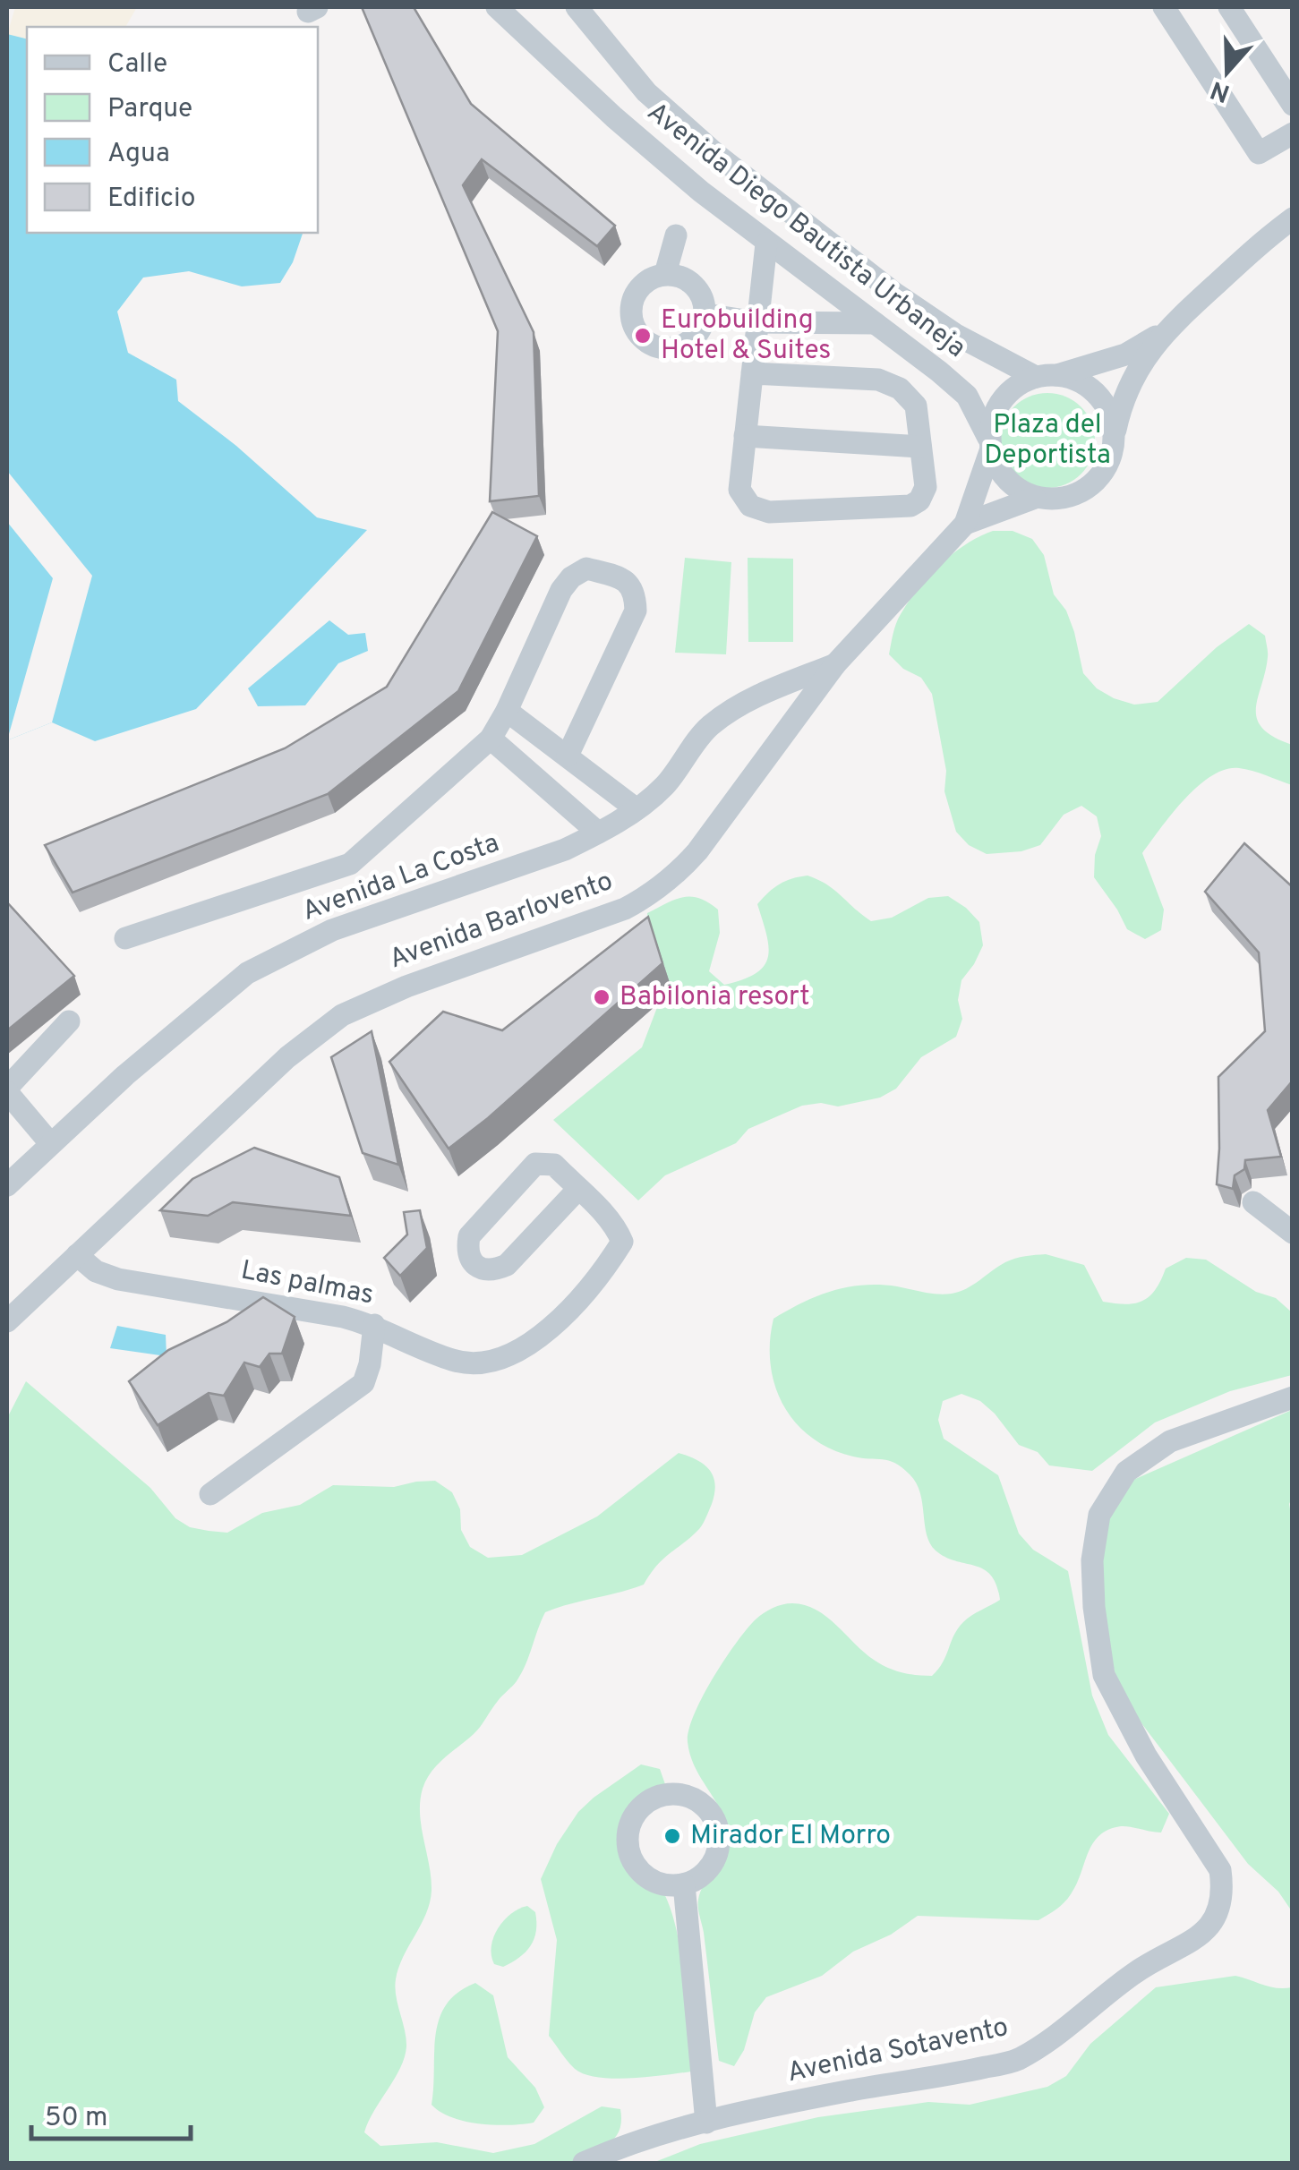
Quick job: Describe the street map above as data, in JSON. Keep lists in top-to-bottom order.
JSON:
{
  "streets": {
    "street": [
      "Avenida Diego Bautista Urbaneja",
      "Avenida La Costa",
      "Avenida Barlovento",
      "Las palmas",
      "Avenida Sotavento"
    ]
  },
  "crossings": [
    ["Avenida Diego Bautista Urbaneja", "Avenida Barlovento"],
    ["Avenida La Costa", "Avenida Barlovento"],
    ["Avenida Barlovento", "Las palmas"]
  ],
  "parks": ["Plaza del Deportista"],
  "places": ["Eurobuilding Hotel & Suites", "Babilonia resort", "Mirador El Morro"],
  "legend": [
    "Calle",
    "Parque",
    "Agua",
    "Edificio"
  ],
  "scale_bar": "50 m",
  "north": "bottom"
}
